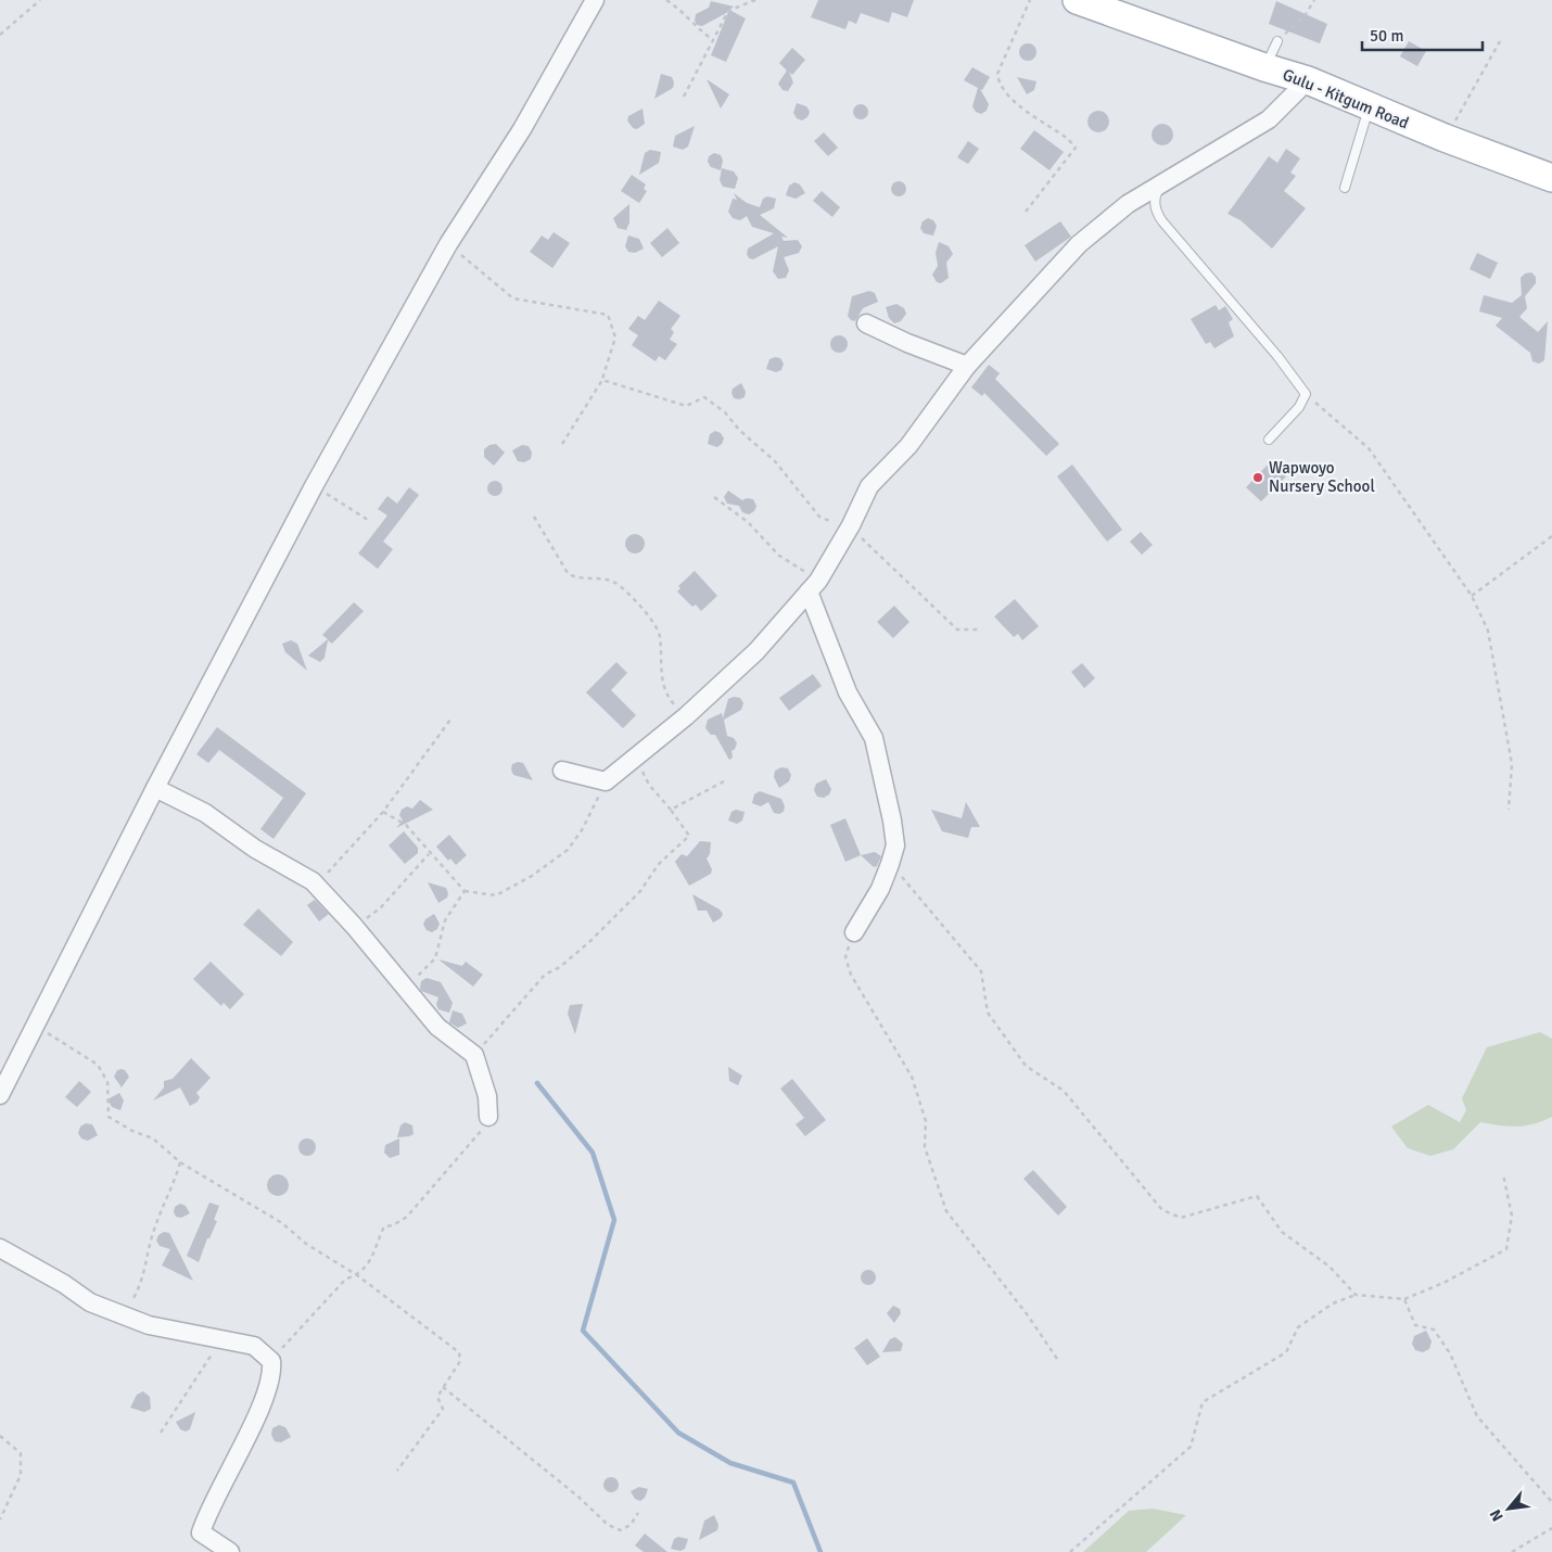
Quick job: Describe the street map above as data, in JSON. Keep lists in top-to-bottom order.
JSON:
{
  "streets": {
    "main road": ["Gulu - Kitgum Road"]
  },
  "places": ["Wapwoyo Nursery School"],
  "scale_bar": "50 m",
  "north": "bottom left"
}
